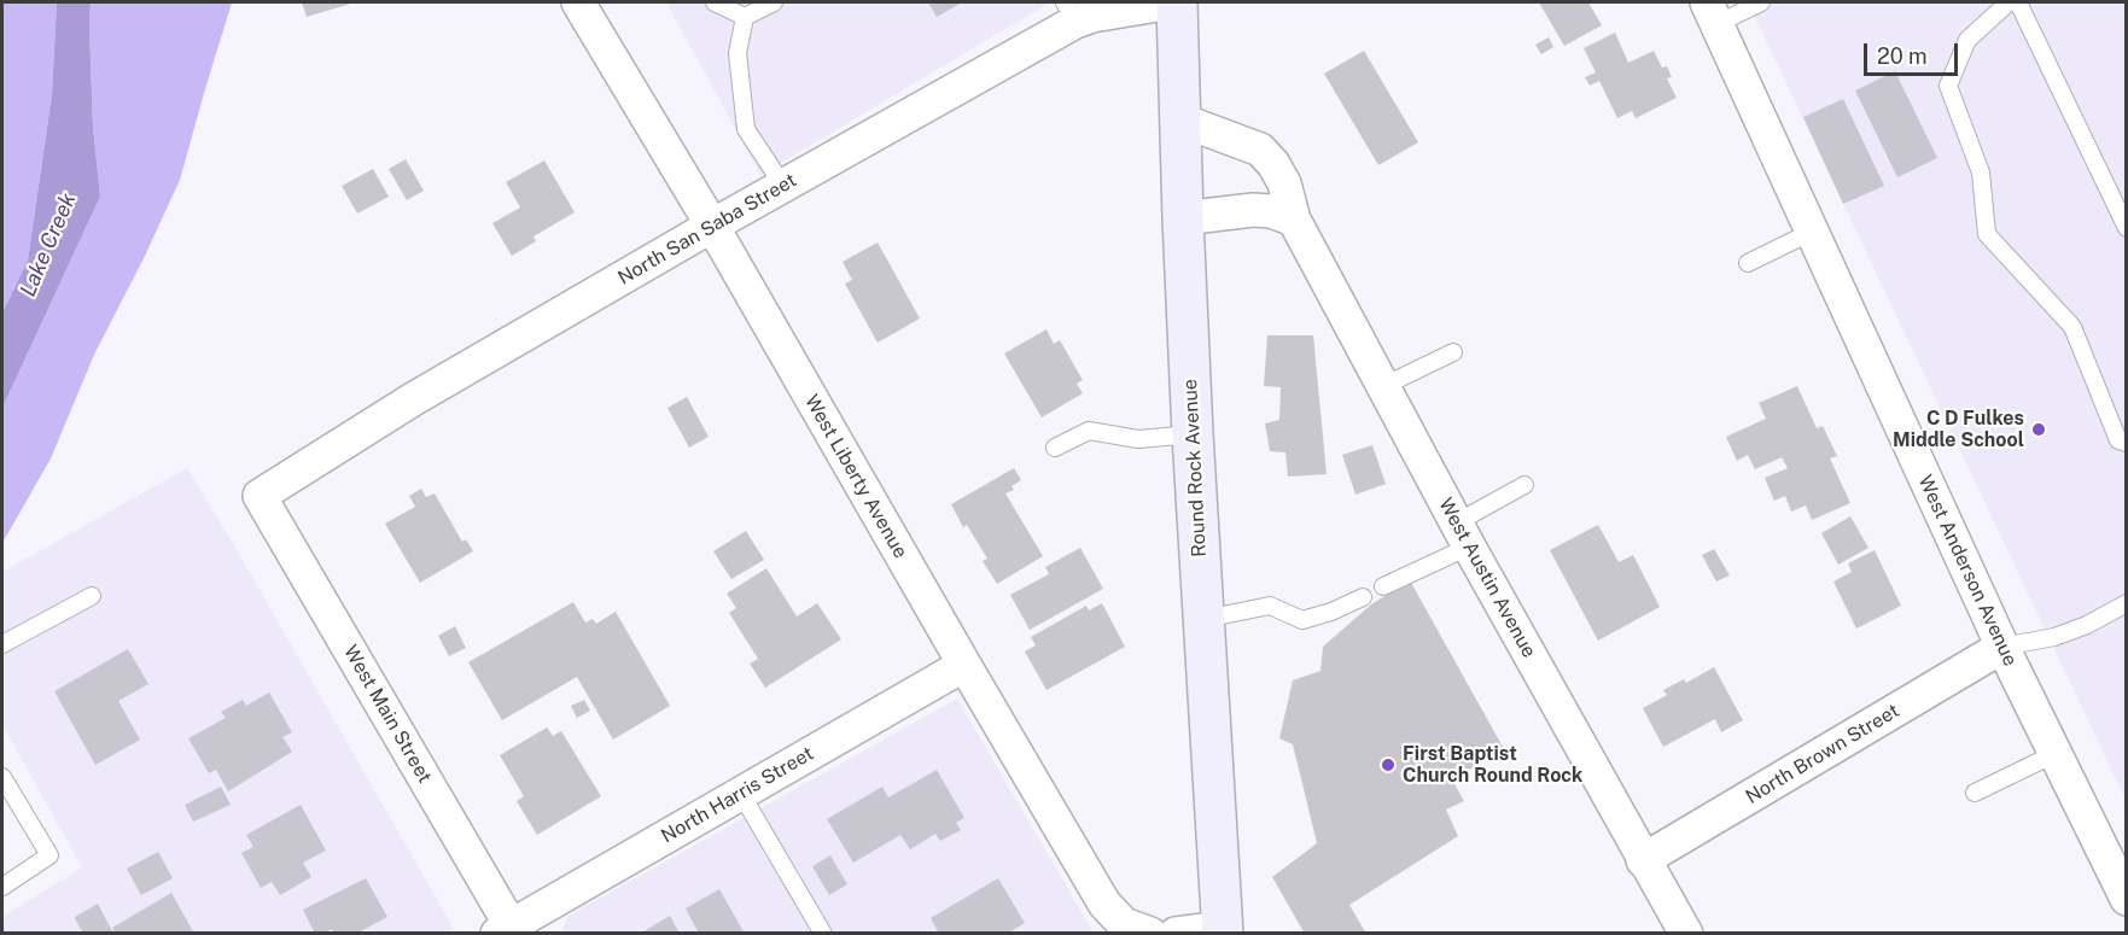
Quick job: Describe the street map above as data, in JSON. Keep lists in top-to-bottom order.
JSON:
{
  "streets": {
    "street": [
      "North San Saba Street",
      "Round Rock Avenue",
      "West Liberty Avenue",
      "West Anderson Avenue",
      "West Austin Avenue",
      "West Main Street",
      "North Brown Street",
      "North Harris Street"
    ]
  },
  "crossings": [
    ["North San Saba Street", "Round Rock Avenue"],
    ["North San Saba Street", "West Liberty Avenue"],
    ["North San Saba Street", "West Main Street"],
    ["Round Rock Avenue", "West Austin Avenue"],
    ["West Liberty Avenue", "North Harris Street"],
    ["West Anderson Avenue", "North Brown Street"],
    ["West Austin Avenue", "North Brown Street"],
    ["West Main Street", "North Harris Street"]
  ],
  "water": ["Lake Creek"],
  "places": ["C D Fulkes Middle School", "First Baptist Church Round Rock"],
  "scale_bar": "20 m"
}
